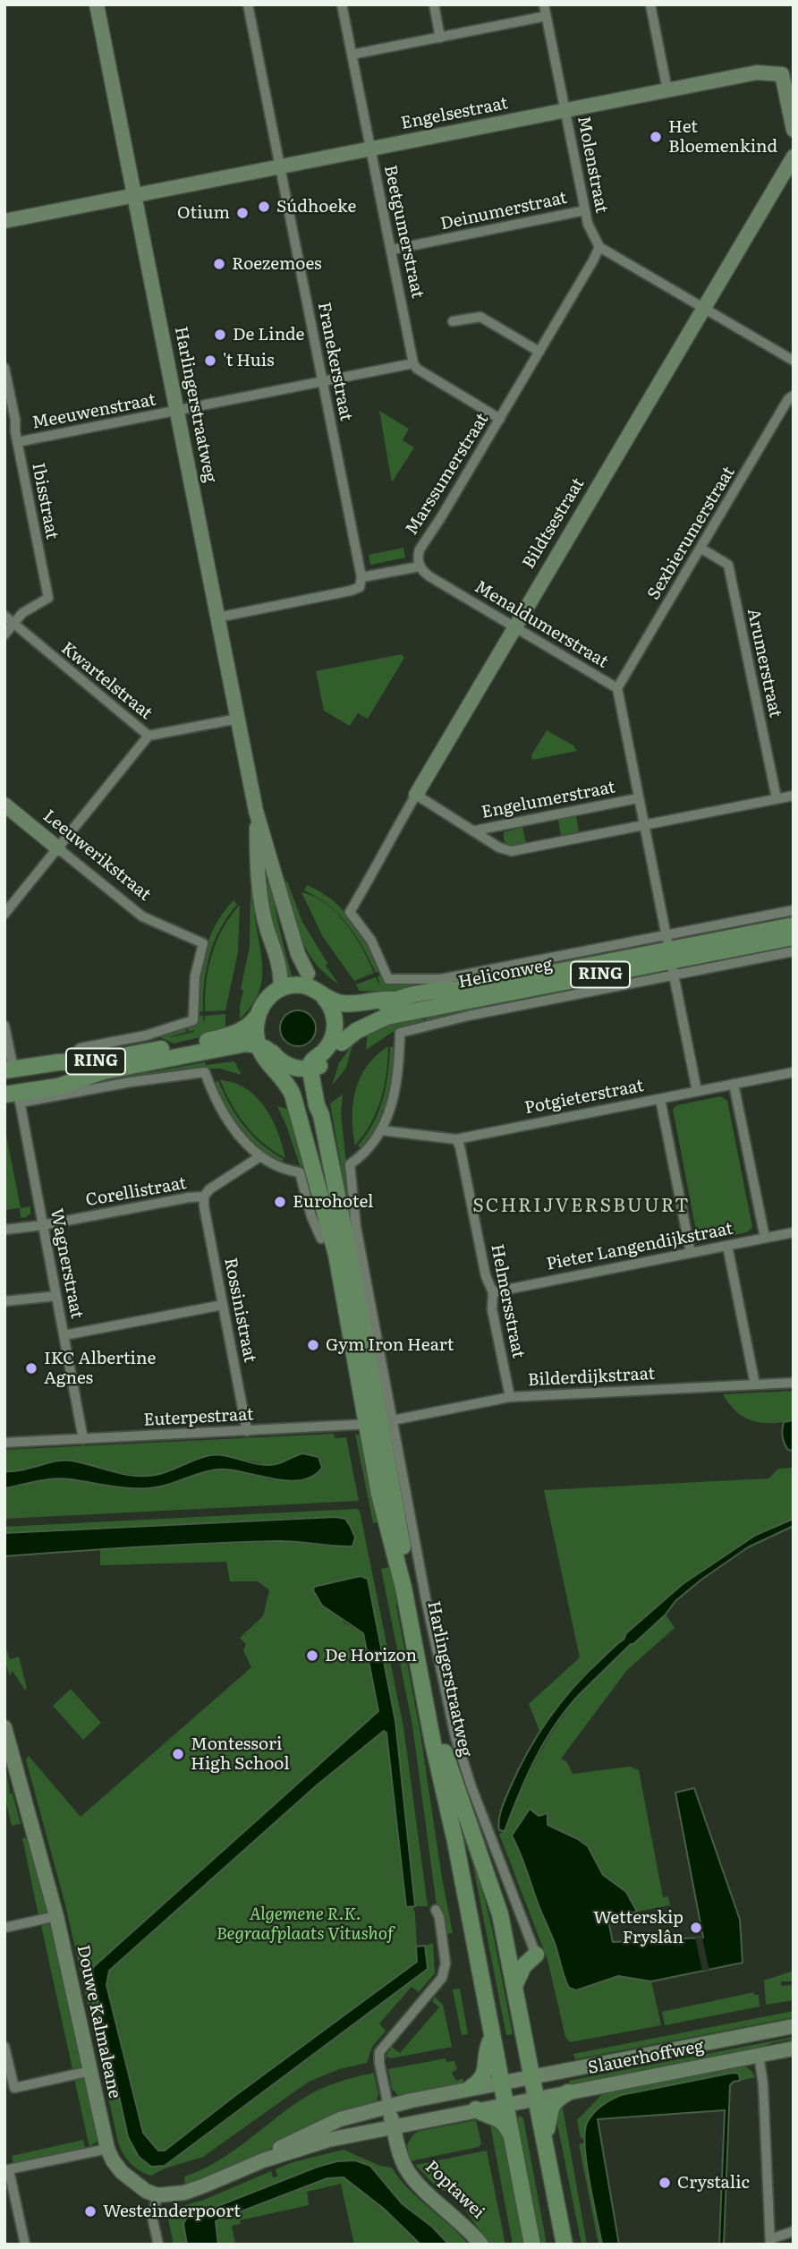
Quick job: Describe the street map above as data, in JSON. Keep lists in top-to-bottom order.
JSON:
{
  "streets": {
    "main road": ["Harlingerstraatweg", "Heliconweg", "RING"],
    "street": [
      "Engelsestraat",
      "Molenstraat",
      "Deinumerstraat",
      "Beetgumerstraat",
      "Franekerstraat",
      "Meeuwenstraat",
      "Marssumerstraat",
      "Ibisstraat",
      "Bildtsestraat",
      "Sexbierumerstraat",
      "Menaldumerstraat",
      "Arumerstraat",
      "Kwartelstraat",
      "Engelumerstraat",
      "Leeuwerikstraat",
      "Potgieterstraat",
      "Corellistraat",
      "Pieter Langendijkstraat",
      "Wagnerstraat",
      "Helmersstraat",
      "Rossinistraat",
      "Bilderdijkstraat",
      "Euterpestraat",
      "Douwe Kalmaleane",
      "Slauerhoffweg",
      "Poptawei"
    ]
  },
  "crossings": [
    ["Engelsestraat", "Molenstraat"],
    ["Engelsestraat", "Beetgumerstraat"],
    ["Engelsestraat", "Franekerstraat"],
    ["Engelsestraat", "Harlingerstraatweg"],
    ["Molenstraat", "Deinumerstraat"],
    ["Molenstraat", "Marssumerstraat"],
    ["Deinumerstraat", "Beetgumerstraat"],
    ["Beetgumerstraat", "Meeuwenstraat"],
    ["Franekerstraat", "Meeuwenstraat"],
    ["Harlingerstraatweg", "Meeuwenstraat"],
    ["Harlingerstraatweg", "Kwartelstraat"],
    ["Harlingerstraatweg", "Heliconweg"],
    ["Harlingerstraatweg", "RING"],
    ["Harlingerstraatweg", "Potgieterstraat"],
    ["Harlingerstraatweg", "Bilderdijkstraat"],
    ["Harlingerstraatweg", "Euterpestraat"],
    ["Harlingerstraatweg", "Slauerhoffweg"],
    ["Meeuwenstraat", "Ibisstraat"],
    ["Marssumerstraat", "Menaldumerstraat"],
    ["Ibisstraat", "Kwartelstraat"],
    ["Bildtsestraat", "Menaldumerstraat"],
    ["Bildtsestraat", "Engelumerstraat"],
    ["Bildtsestraat", "Heliconweg"],
    ["Sexbierumerstraat", "Menaldumerstraat"],
    ["Sexbierumerstraat", "Arumerstraat"],
    ["Menaldumerstraat", "Engelumerstraat"],
    ["Arumerstraat", "Engelumerstraat"],
    ["Heliconweg", "Potgieterstraat"],
    ["RING", "Wagnerstraat"],
    ["Potgieterstraat", "Helmersstraat"],
    ["Corellistraat", "Wagnerstraat"],
    ["Corellistraat", "Rossinistraat"],
    ["Pieter Langendijkstraat", "Helmersstraat"],
    ["Wagnerstraat", "Euterpestraat"],
    ["Helmersstraat", "Bilderdijkstraat"],
    ["Rossinistraat", "Euterpestraat"],
    ["Bilderdijkstraat", "Euterpestraat"]
  ],
  "districts": ["SCHRIJVERSBUURT"],
  "parks": ["Algemene R.K. Begraafplaats Vitushof"],
  "places": [
    "Het Bloemenkind",
    "Súdhoeke",
    "Otium",
    "Roezemoes",
    "De Linde",
    "'t Huis",
    "Eurohotel",
    "Gym Iron Heart",
    "IKC Albertine Agnes",
    "De Horizon",
    "Montessori High School",
    "Wetterskip Fryslân",
    "Crystalic",
    "Westeinderpoort"
  ]
}
